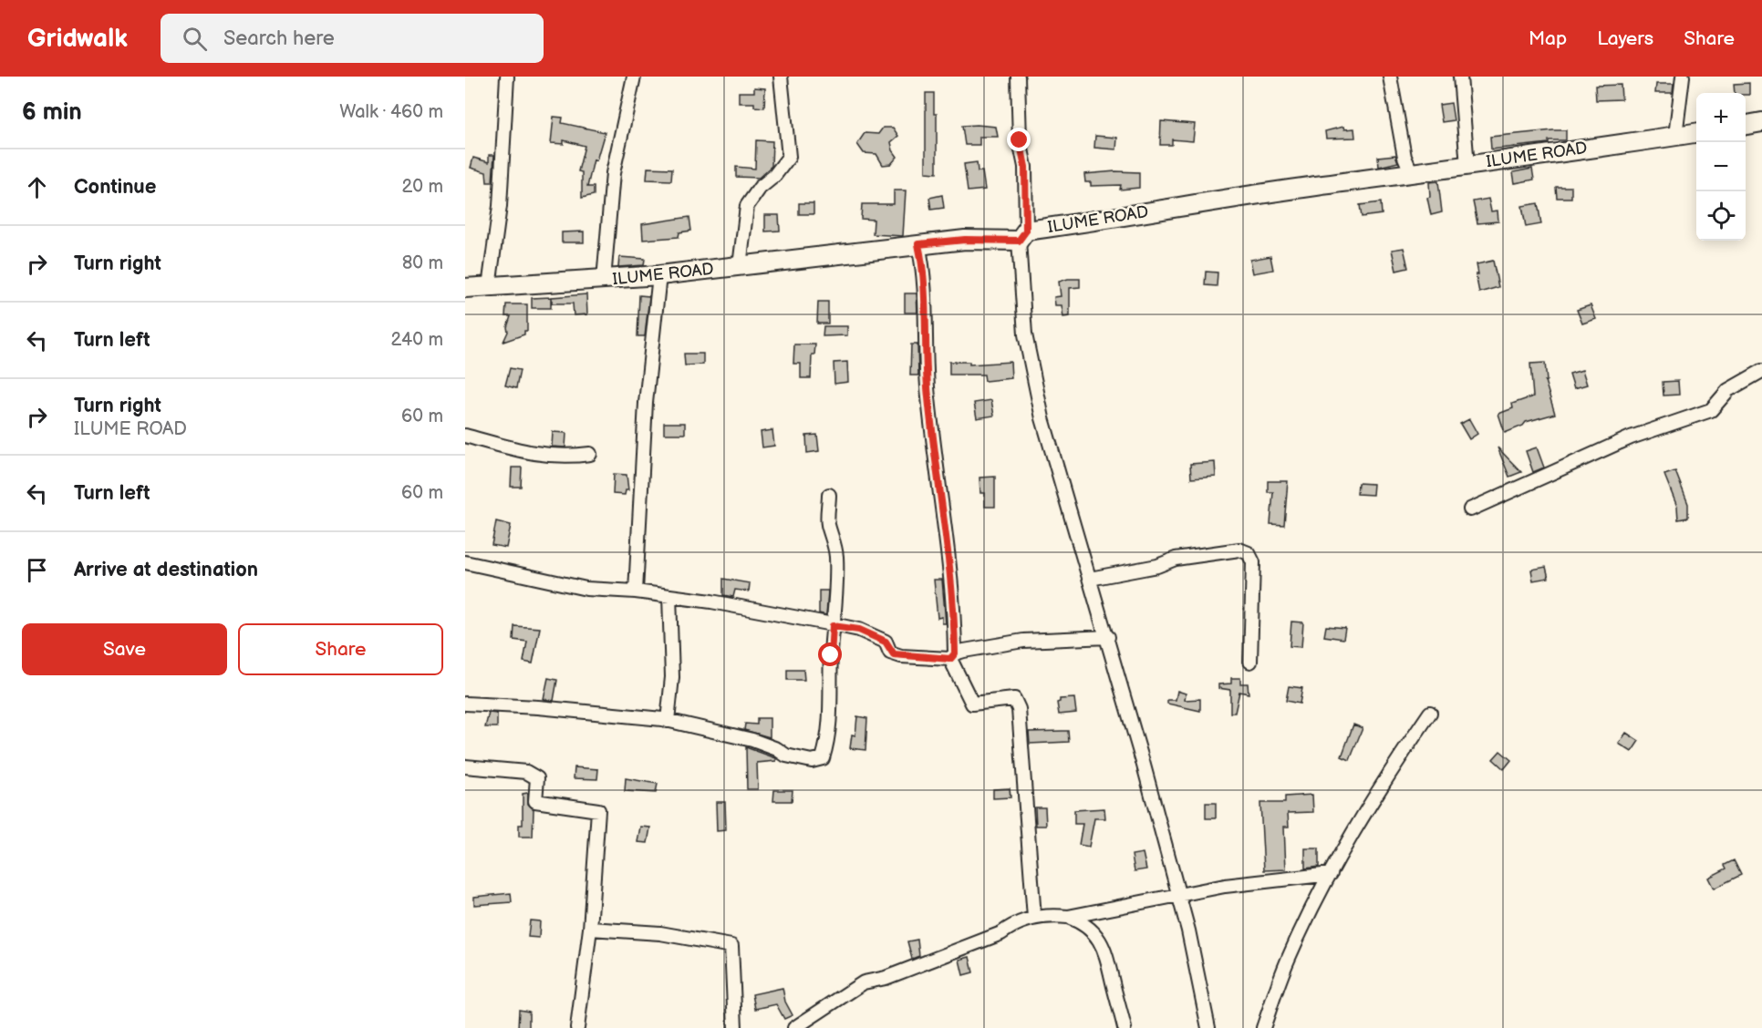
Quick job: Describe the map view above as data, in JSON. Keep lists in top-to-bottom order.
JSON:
{
  "streets": {
    "street": ["ILUME ROAD"]
  },
  "page": {
    "header": "Gridwalk",
    "search": "Search here",
    "nav": ["Map", "Layers", "Share"],
    "heading": ["6 min", "Walk · 460 m"],
    "map_buttons": ["+", "−"],
    "list": [
      ["Continue", "20 m"],
      ["Turn right", "80 m"],
      ["Turn left", "240 m"],
      ["Turn right", "ILUME ROAD", "60 m"],
      ["Turn left", "60 m"],
      "Arrive at destination"
    ],
    "buttons": ["Save", "Share"]
  }
}
